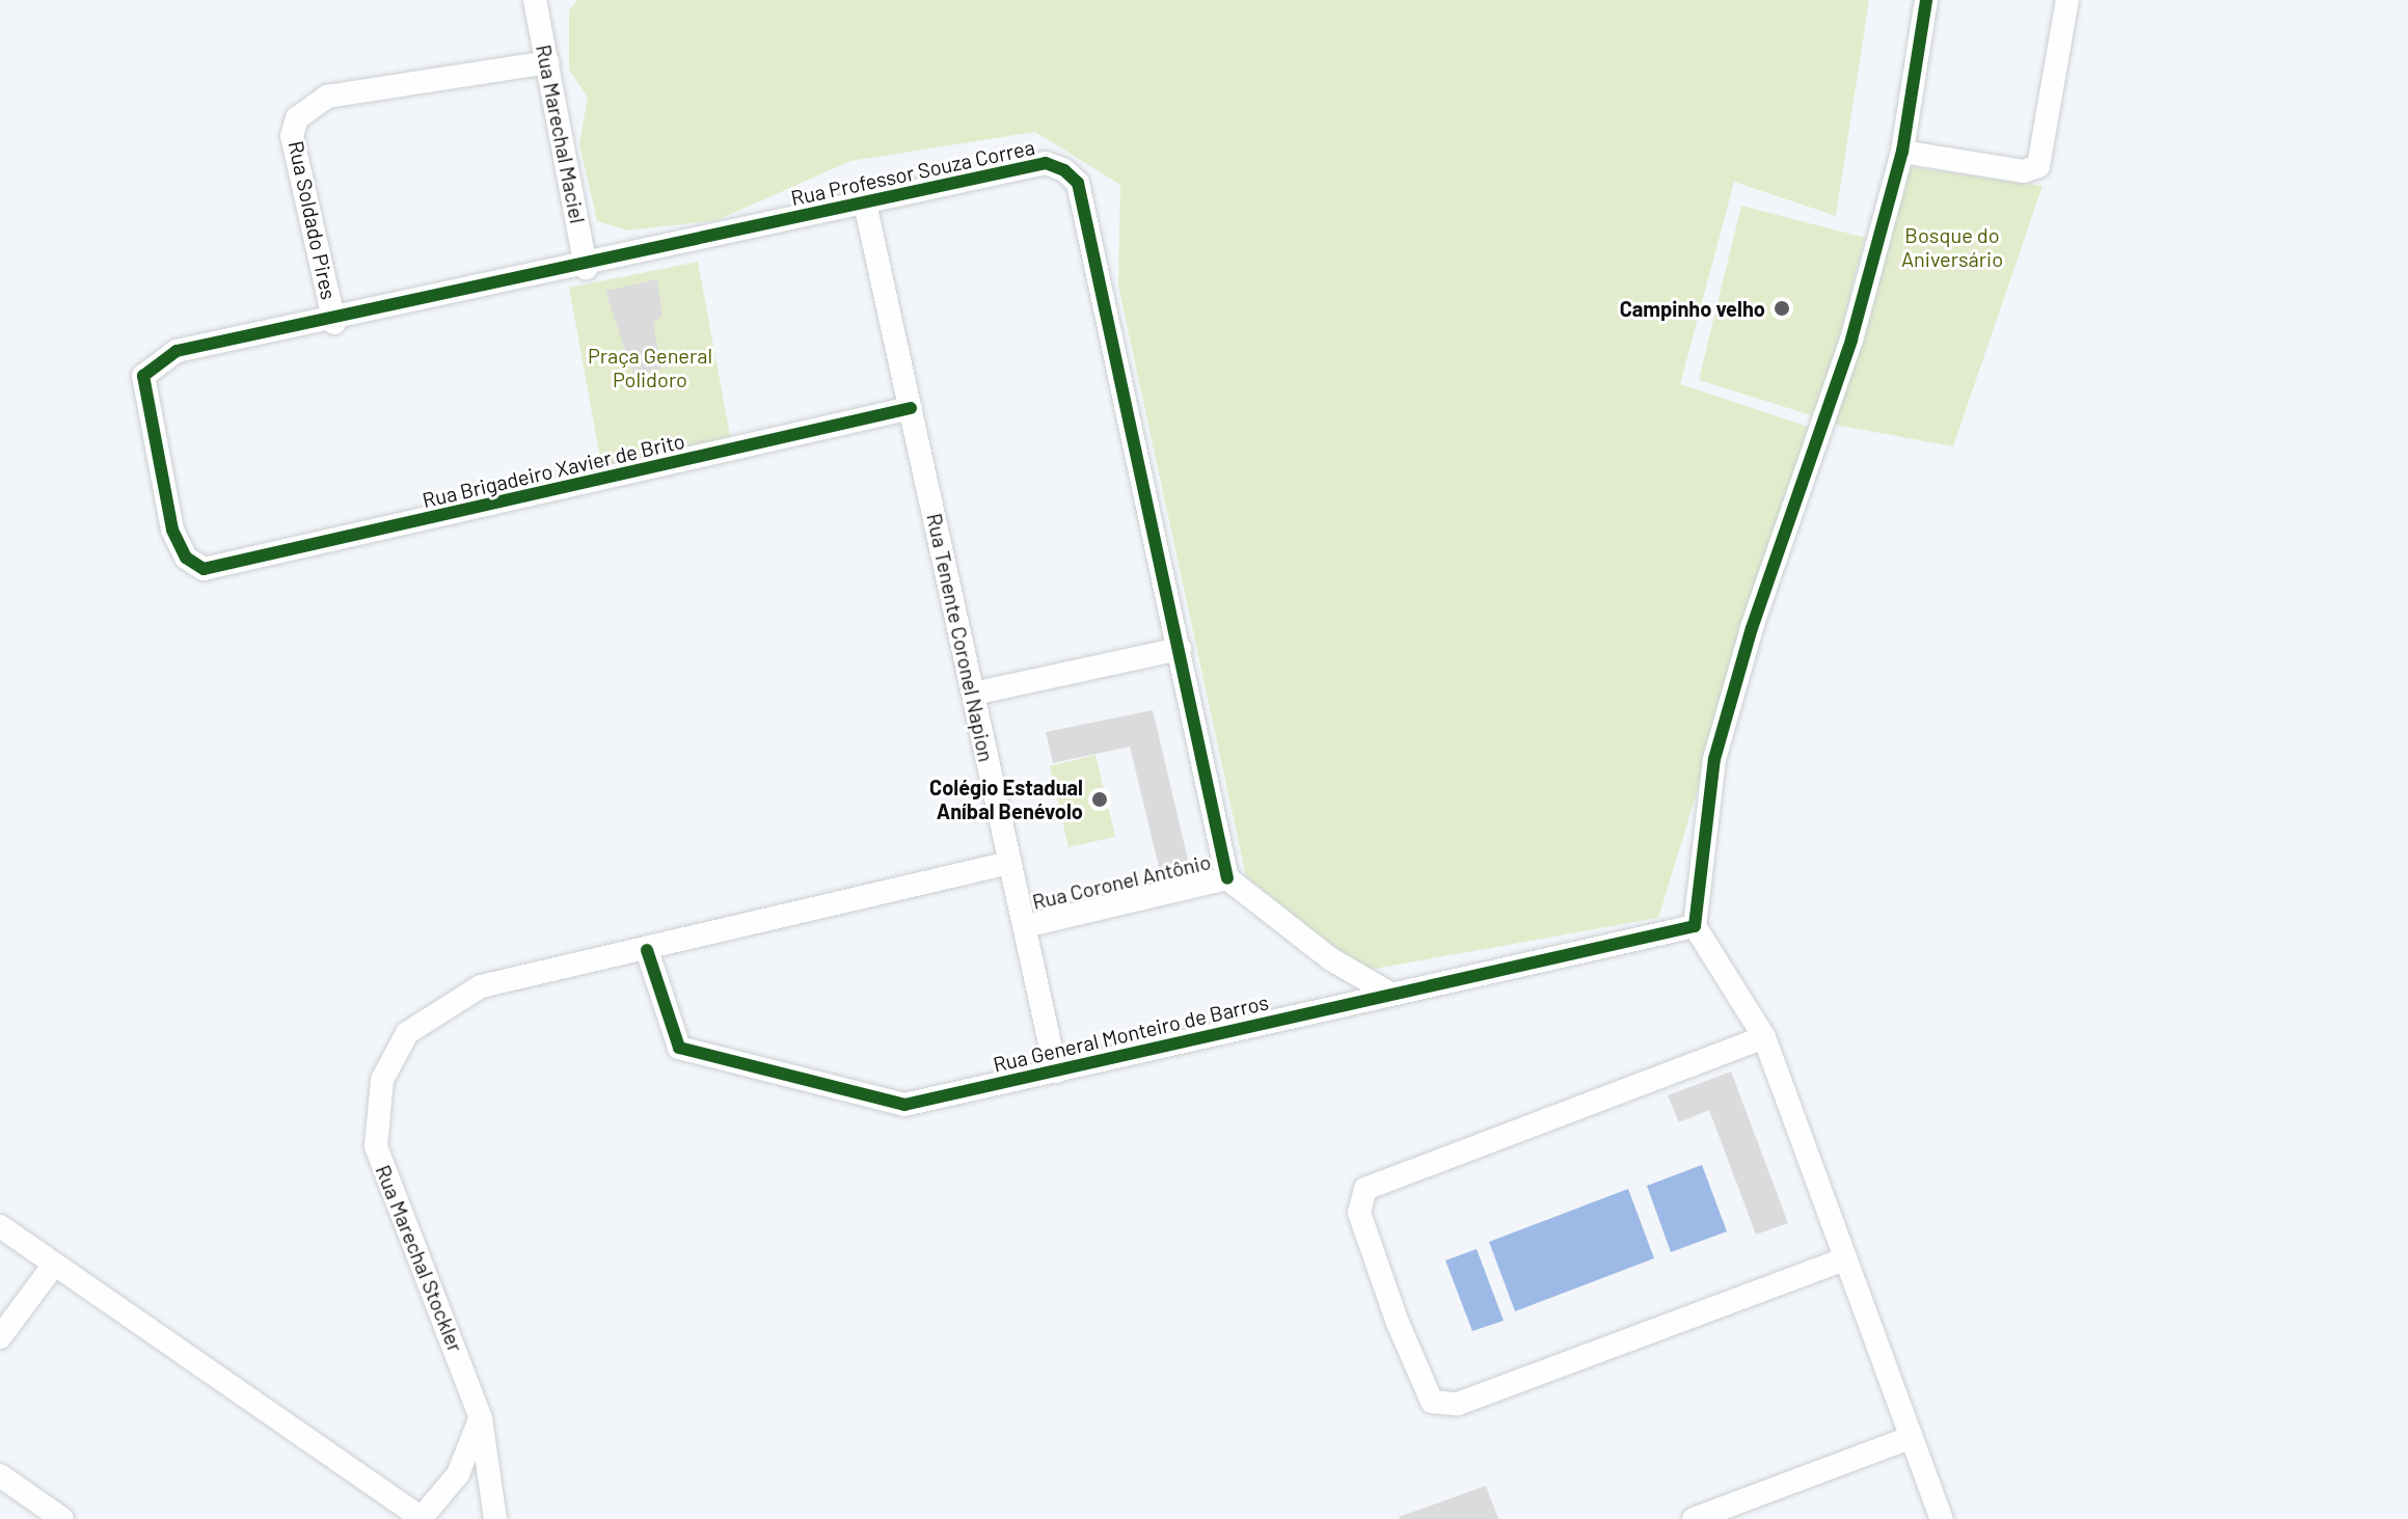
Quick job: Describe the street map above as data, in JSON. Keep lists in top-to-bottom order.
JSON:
{
  "streets": {
    "street": [
      "Rua Marechal Maciel",
      "Rua Professor Souza Correa",
      "Rua Soldado Pires",
      "Rua Brigadeiro Xavier de Brito",
      "Rua Tenente Coronel Napion",
      "Rua Coronel Antônio",
      "Rua General Monteiro de Barros",
      "Rua Marechal Stockler"
    ]
  },
  "crossings": [
    ["Rua Marechal Maciel", "Rua Professor Souza Correa"],
    ["Rua Marechal Maciel", "Rua Soldado Pires"],
    ["Rua Professor Souza Correa", "Rua Soldado Pires"],
    ["Rua Professor Souza Correa", "Rua Brigadeiro Xavier de Brito"],
    ["Rua Professor Souza Correa", "Rua Tenente Coronel Napion"],
    ["Rua Professor Souza Correa", "Rua Coronel Antônio"],
    ["Rua Brigadeiro Xavier de Brito", "Rua Tenente Coronel Napion"],
    ["Rua Tenente Coronel Napion", "Rua Coronel Antônio"],
    ["Rua Tenente Coronel Napion", "Rua General Monteiro de Barros"],
    ["Rua Tenente Coronel Napion", "Rua Marechal Stockler"],
    ["Rua Coronel Antônio", "Rua General Monteiro de Barros"],
    ["Rua General Monteiro de Barros", "Rua Marechal Stockler"]
  ],
  "parks": ["Bosque do Aniversário", "Praça General Polidoro"],
  "places": ["Campinho velho", "Colégio Estadual Aníbal Benévolo"]
}
